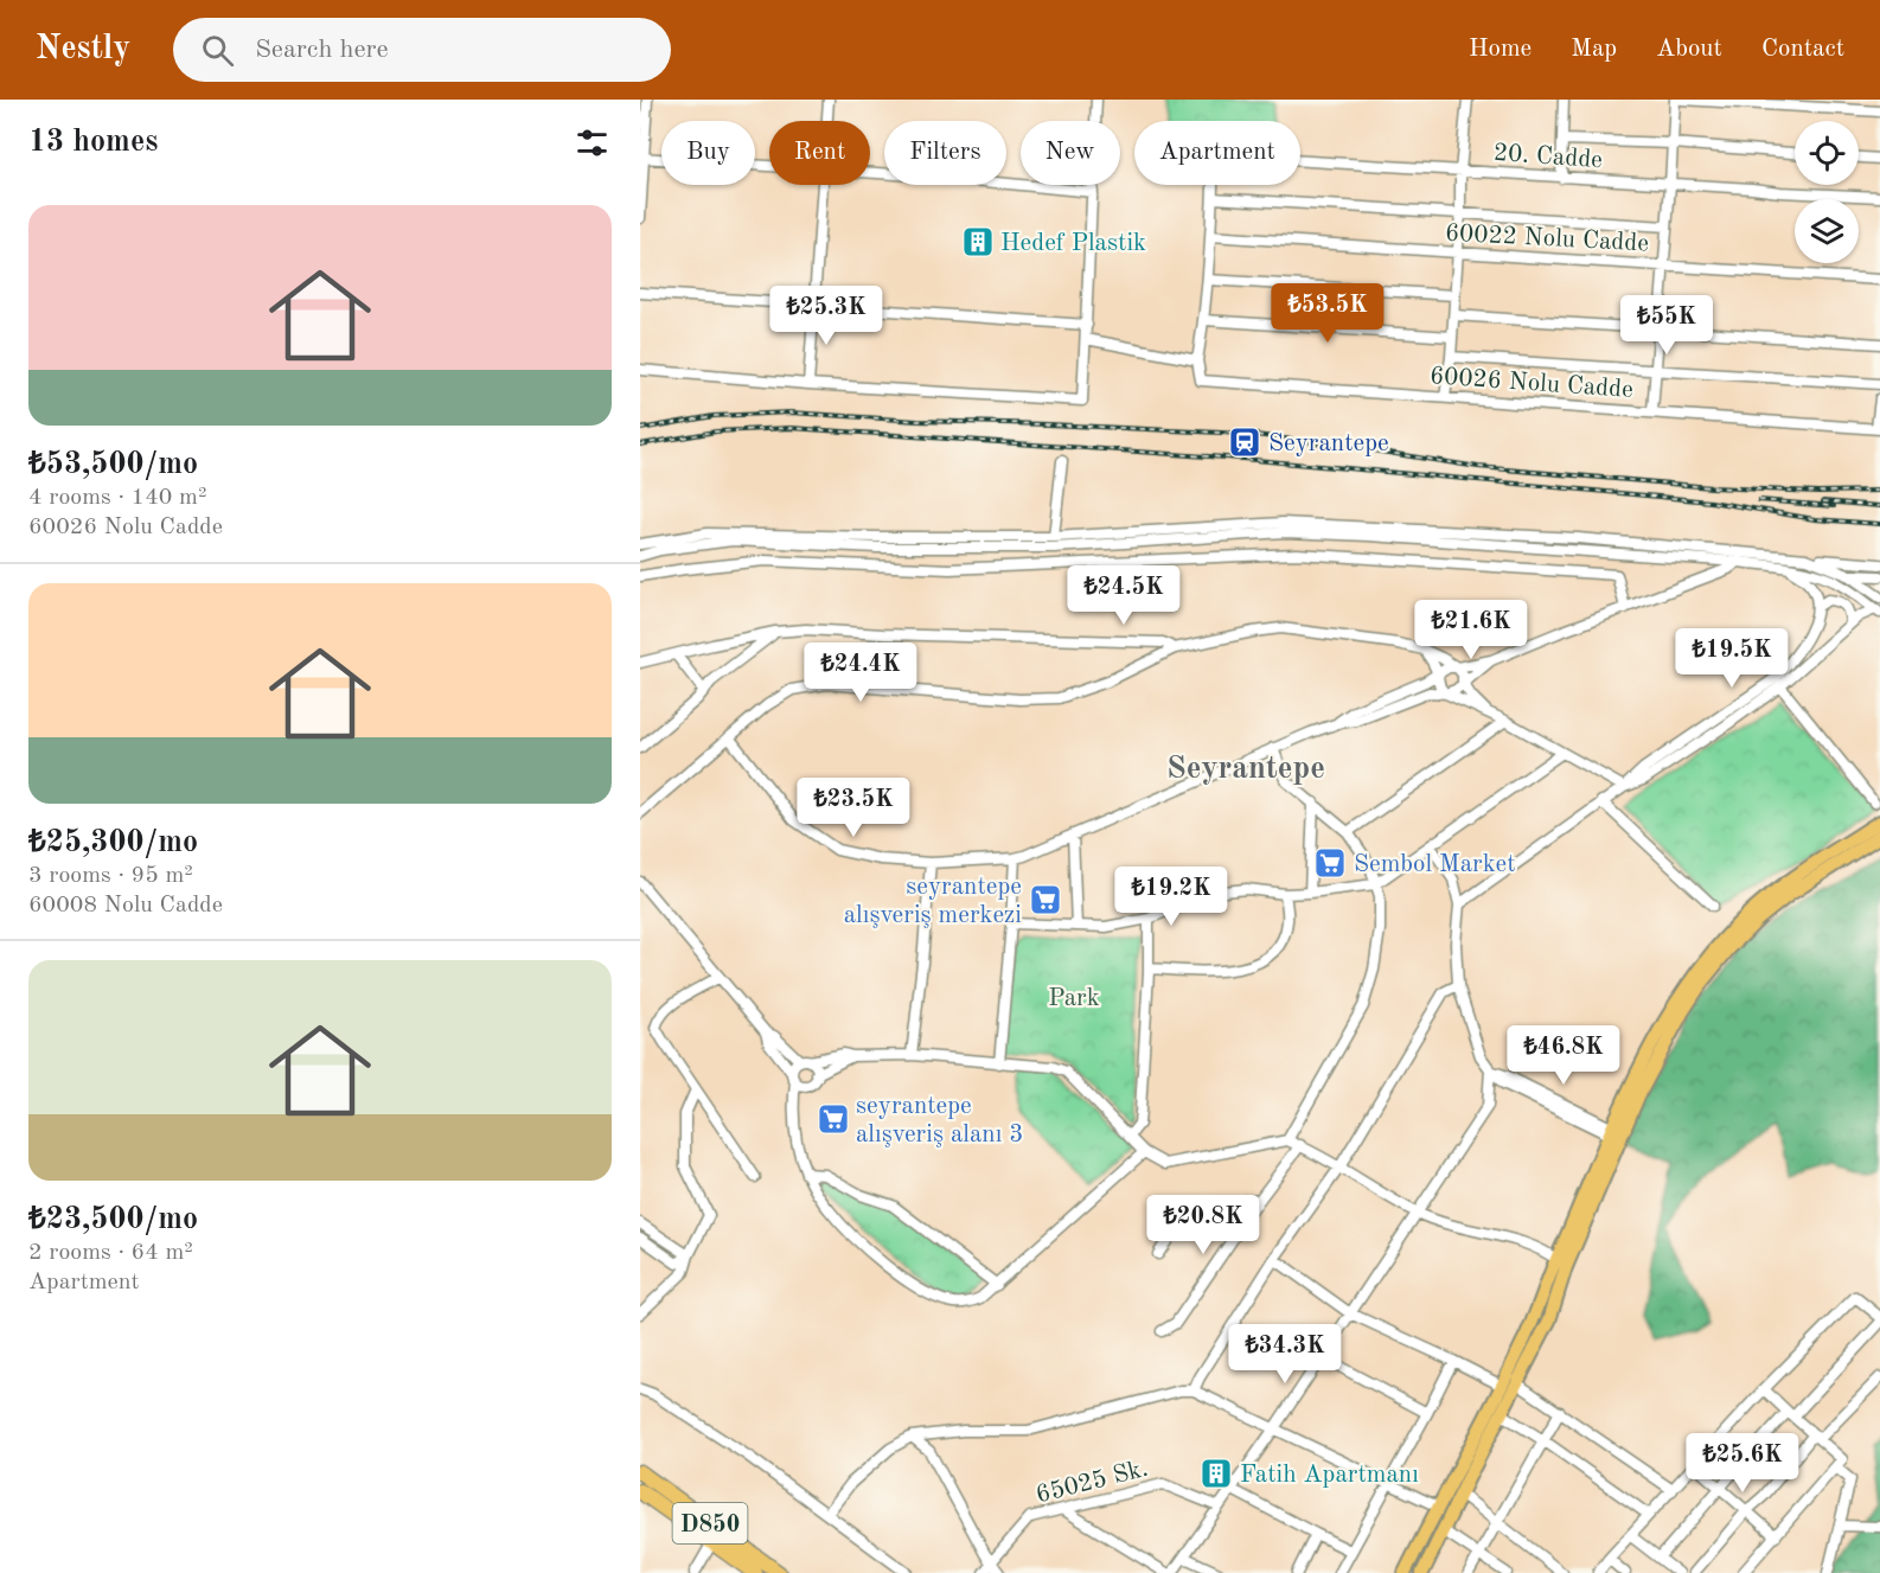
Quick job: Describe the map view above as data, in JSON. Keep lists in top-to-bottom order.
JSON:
{
  "streets": {
    "highway": ["D850"],
    "street": [
      "20. Cadde",
      "60022 Nolu Cadde",
      "60026 Nolu Cadde",
      "65025 Sk."
    ]
  },
  "districts": ["Seyrantepe"],
  "parks": ["Park"],
  "places": {
    "building": ["Hedef Plastik", "Fatih Apartmanı"],
    "station": ["Seyrantepe"],
    "supermarket": ["Sembol Market", "seyrantepe alışveriş merkezi", "seyrantepe alışveriş alanı 3"]
  },
  "page": {
    "header": "Nestly",
    "search": "Search here",
    "nav": [
      "Home",
      "Map",
      "About",
      "Contact"
    ],
    "heading": "13 homes",
    "chip": [
      "Buy",
      "Rent",
      "Filters",
      "New",
      "Apartment"
    ],
    "list": [
      {
        "name": "₺53,500/mo",
        "note": "4 rooms · 140 m² · 60026 Nolu Cadde"
      },
      {
        "name": "₺25,300/mo",
        "note": "3 rooms · 95 m² · 60008 Nolu Cadde"
      },
      {
        "name": "₺23,500/mo",
        "note": "2 rooms · 64 m² · Apartment"
      }
    ],
    "price": [
      "₺53.5K",
      "₺25.3K",
      "₺55K",
      "₺24.5K",
      "₺21.6K",
      "₺19.5K",
      "₺24.4K",
      "₺23.5K",
      "₺19.2K",
      "₺46.8K",
      "₺20.8K",
      "₺34.3K",
      "₺25.6K"
    ]
  }
}
